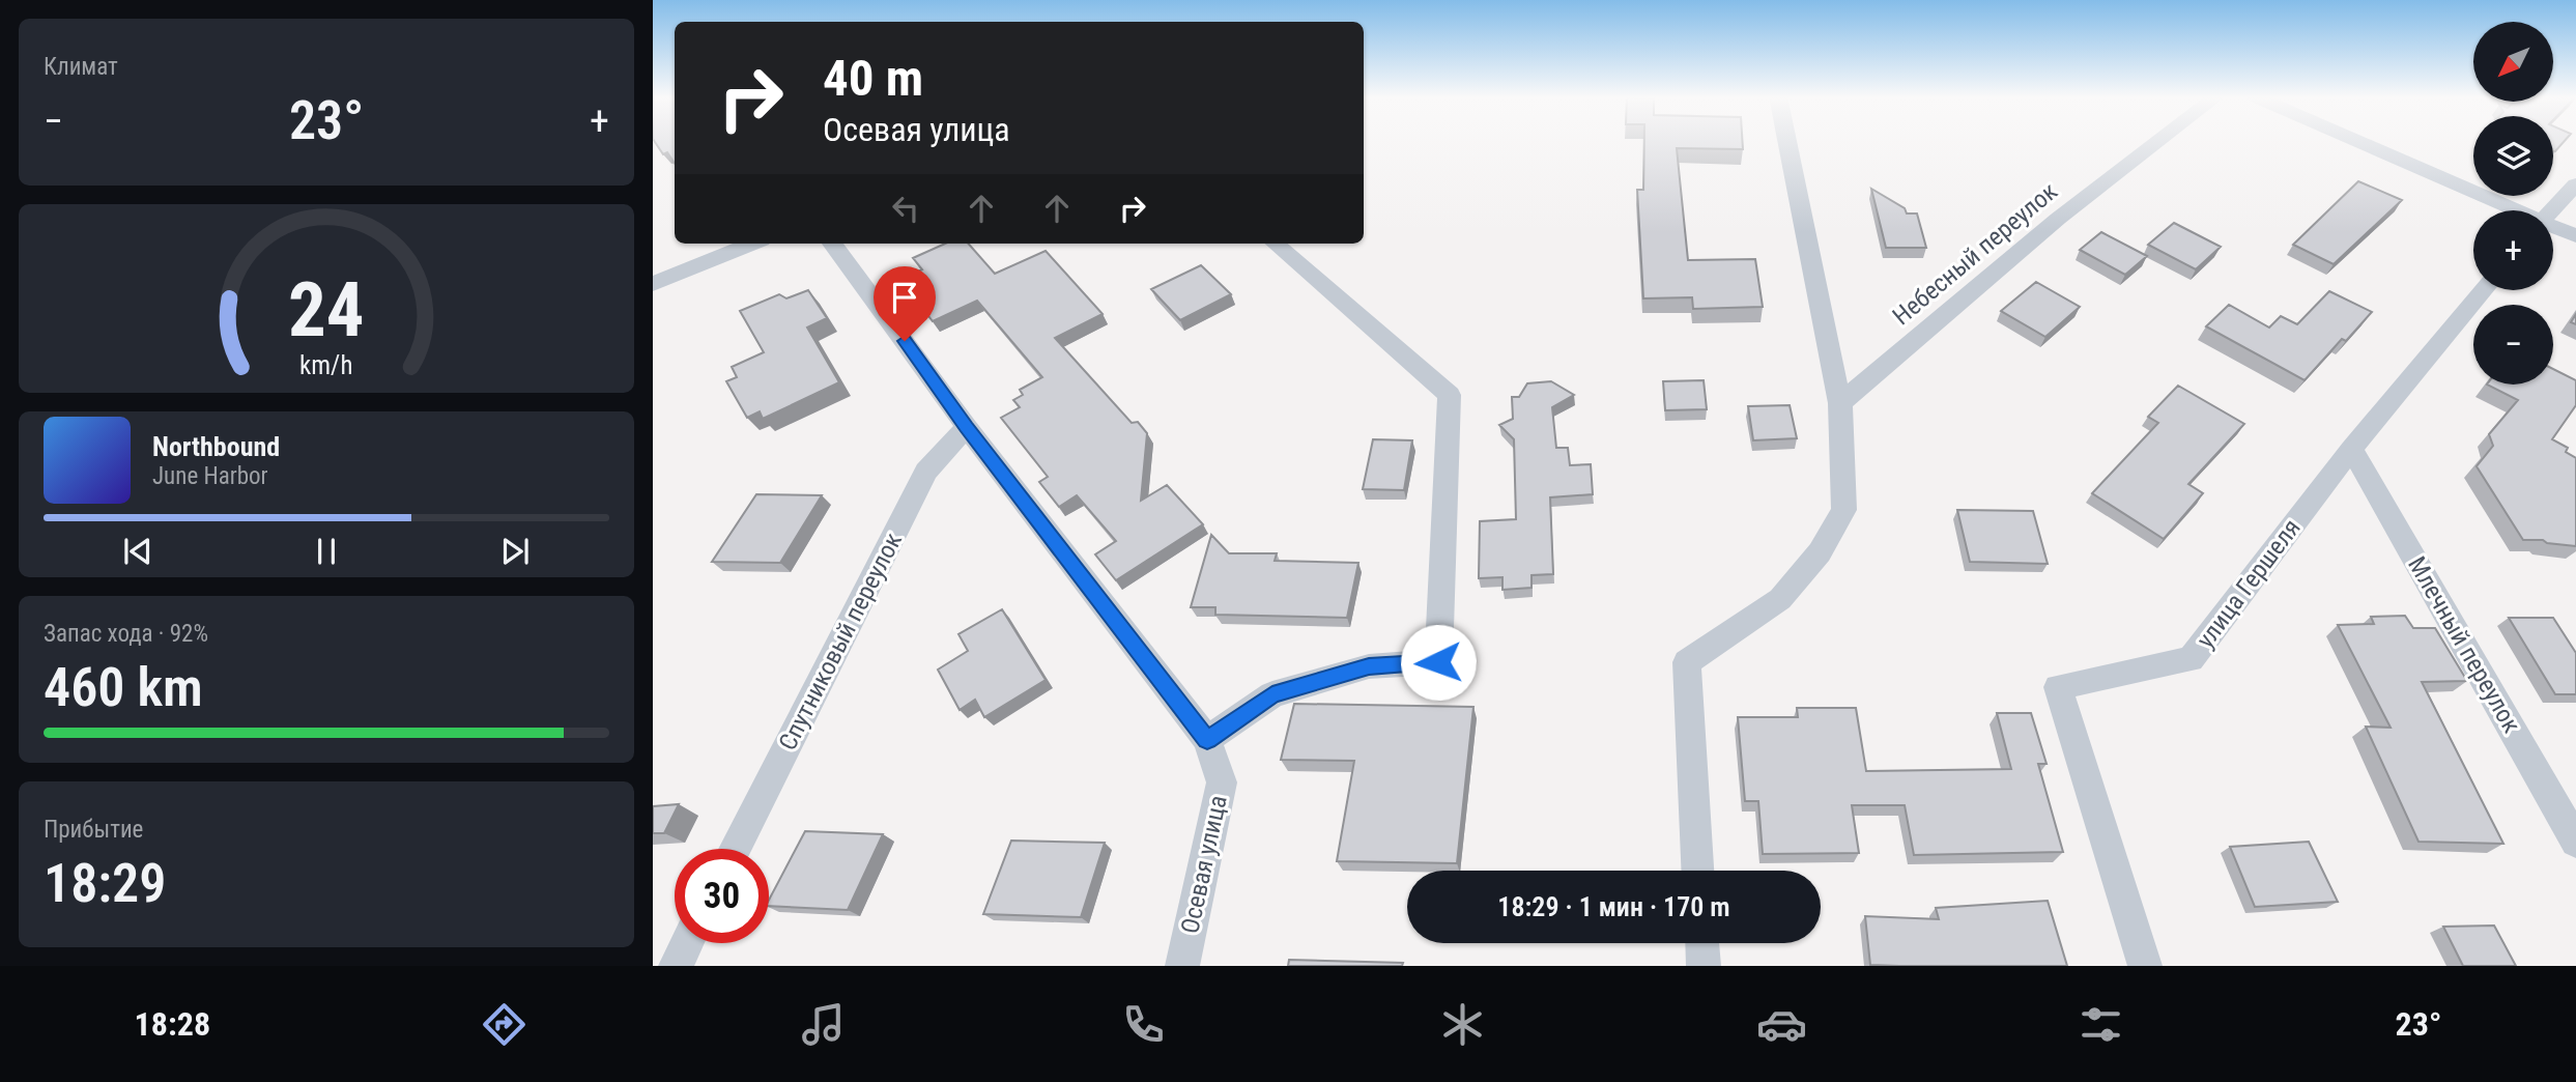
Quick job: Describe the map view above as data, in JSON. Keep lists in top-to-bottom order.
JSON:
{
  "streets": {
    "street": [
      "Небесный переулок",
      "улица Гершеля",
      "Спутниковый переулок",
      "Млечный переулок",
      "Осевая улица"
    ]
  },
  "crossings": [
    ["улица Гершеля", "Млечный переулок"],
    ["Спутниковый переулок", "Осевая улица"]
  ],
  "north": "bottom left",
  "page": {
    "tile": [
      "Климат",
      ["Запас хода · 92%", "460 km"],
      ["Прибытие", "18:29"]
    ],
    "map_buttons": ["+", "−"],
    "turn": ["40 m", "Осевая улица"],
    "heat": ["−", "23°", "+"],
    "song": ["Northbound", "June Harbor"],
    "limit": "30",
    "trip": "18:29 · 1 мин · 170 m",
    "tabs": ["18:28", "23°"],
    "gauge": ["24", "km/h"]
  }
}
